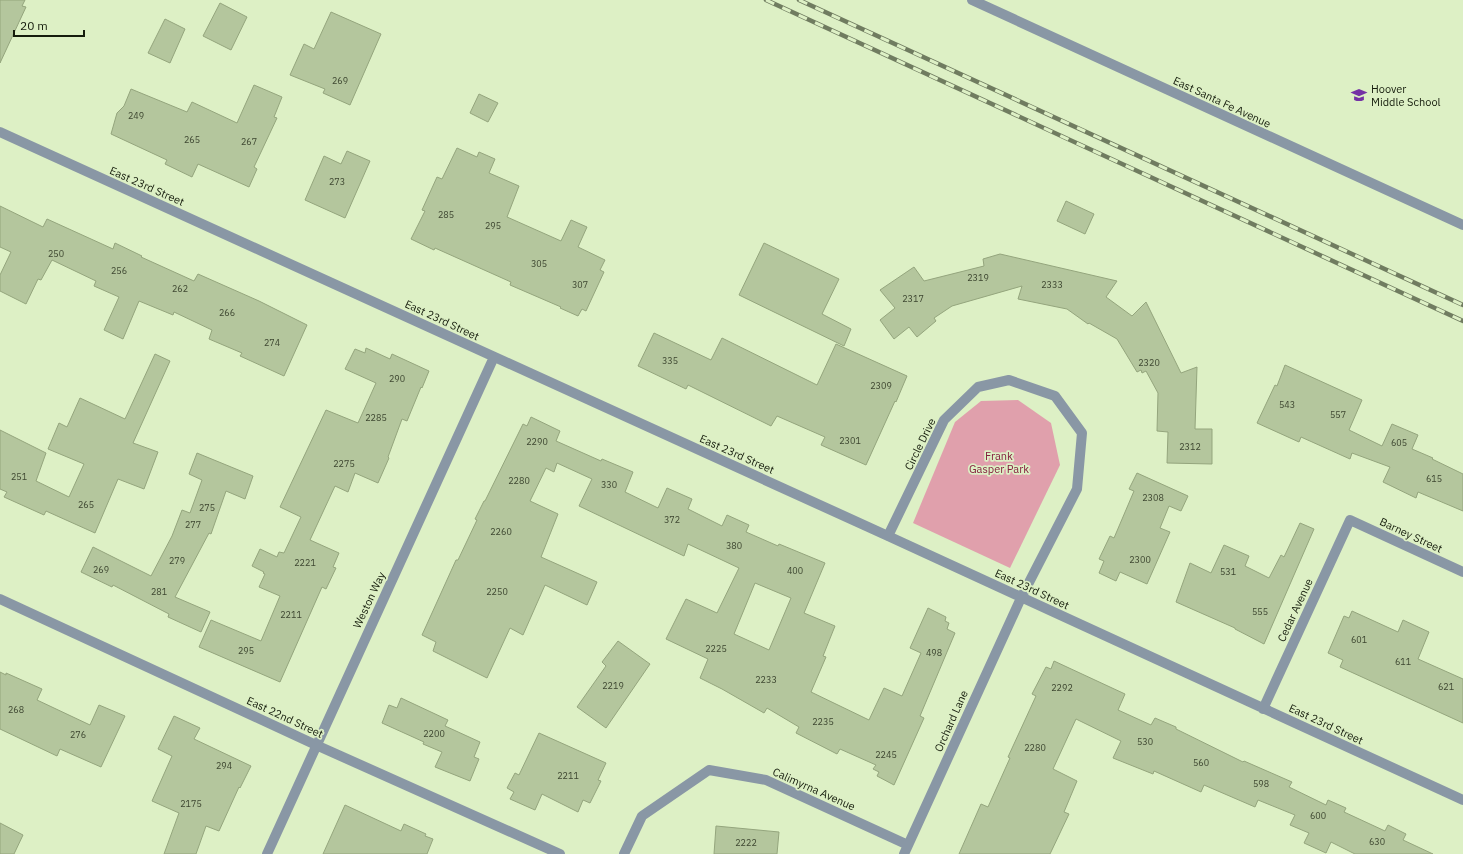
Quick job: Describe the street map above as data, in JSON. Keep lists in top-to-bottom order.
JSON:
{
  "streets": {
    "street": [
      "East Santa Fe Avenue",
      "East 23rd Street",
      "Circle Drive",
      "Barney Street",
      "Weston Way",
      "Cedar Avenue",
      "East 22nd Street",
      "Orchard Lane",
      "Calimyrna Avenue"
    ]
  },
  "crossings": [
    ["East 23rd Street", "Circle Drive"],
    ["East 23rd Street", "Weston Way"],
    ["East 23rd Street", "Cedar Avenue"],
    ["East 23rd Street", "Orchard Lane"],
    ["Circle Drive", "Orchard Lane"],
    ["Barney Street", "Cedar Avenue"],
    ["Weston Way", "East 22nd Street"],
    ["Orchard Lane", "Calimyrna Avenue"]
  ],
  "parks": ["Frank Gasper Park"],
  "places": {
    "school or university": ["Hoover Middle School"]
  },
  "house_numbers": [
    "269",
    "249",
    "265",
    "267",
    "273",
    "285",
    "295",
    "250",
    "305",
    "256",
    "2319",
    "307",
    "2333",
    "262",
    "2317",
    "266",
    "274",
    "335",
    "2320",
    "290",
    "2309",
    "543",
    "557",
    "2285",
    "2301",
    "2290",
    "605",
    "2312",
    "2275",
    "251",
    "615",
    "2280",
    "330",
    "2308",
    "265",
    "275",
    "372",
    "277",
    "2260",
    "380",
    "2300",
    "279",
    "2221",
    "269",
    "400",
    "531",
    "281",
    "2250",
    "555",
    "2211",
    "601",
    "2225",
    "295",
    "498",
    "611",
    "2233",
    "2219",
    "621",
    "2292",
    "268",
    "2235",
    "2200",
    "276",
    "530",
    "2280",
    "2245",
    "560",
    "294",
    "2211",
    "598",
    "2175",
    "600",
    "630",
    "2222"
  ],
  "scale_bar": "20 m"
}
